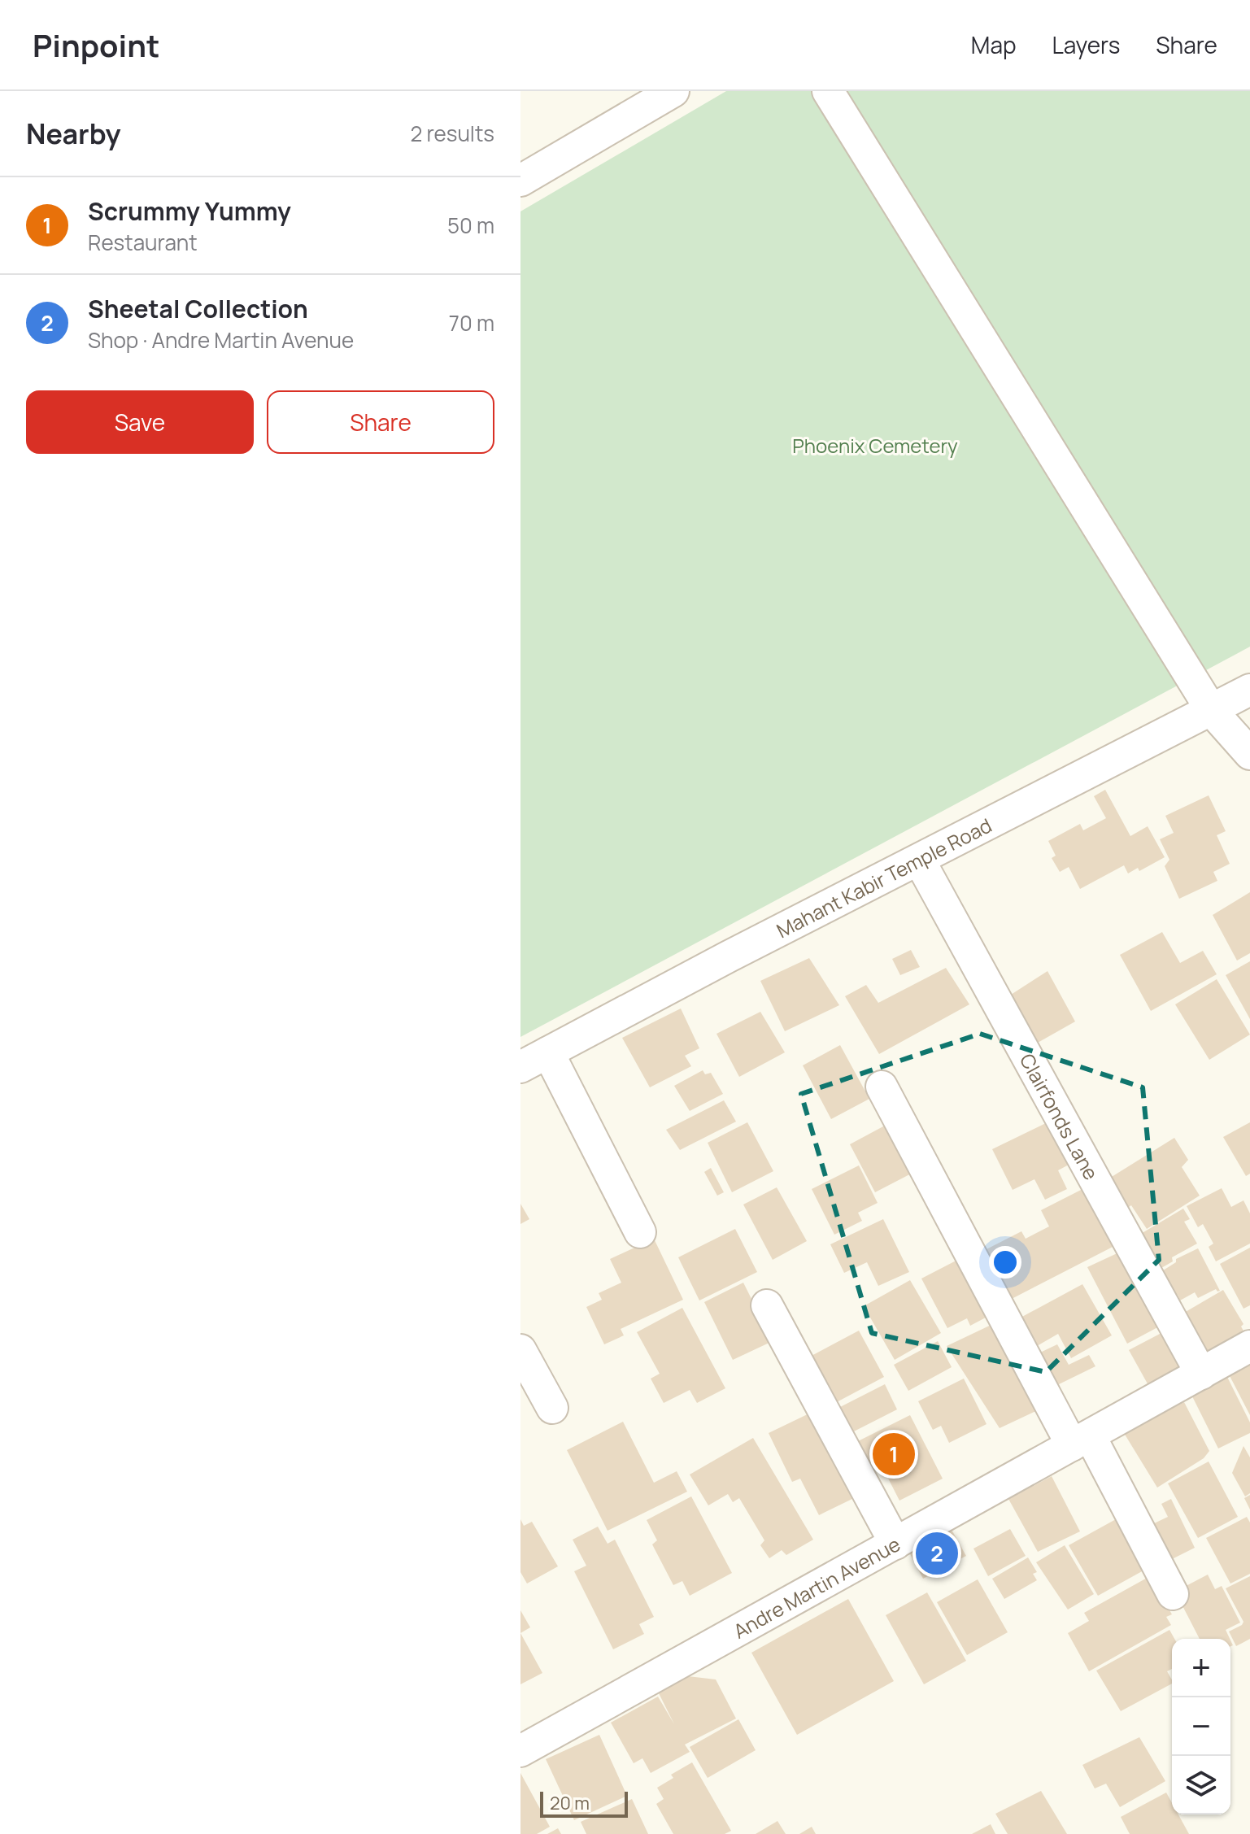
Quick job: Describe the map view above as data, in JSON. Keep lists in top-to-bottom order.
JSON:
{
  "streets": {
    "street": ["Mahant Kabir Temple Road", "Clairfonds Lane", "Andre Martin Avenue"]
  },
  "crossings": [
    ["Mahant Kabir Temple Road", "Clairfonds Lane"],
    ["Clairfonds Lane", "Andre Martin Avenue"]
  ],
  "parks": ["Phoenix Cemetery"],
  "scale_bar": "20 m",
  "page": {
    "header": "Pinpoint",
    "nav": ["Map", "Layers", "Share"],
    "heading": ["Nearby", "2 results"],
    "list": [
      {
        "mark": "1",
        "name": "Scrummy Yummy",
        "note": "Restaurant",
        "value": "50 m"
      },
      {
        "mark": "2",
        "name": "Sheetal Collection",
        "note": "Shop · Andre Martin Avenue",
        "value": "70 m"
      }
    ],
    "buttons": ["Save", "Share"],
    "pins": ["1", "2"],
    "map_buttons": ["+", "−"],
    "scale": "20 m"
  }
}
